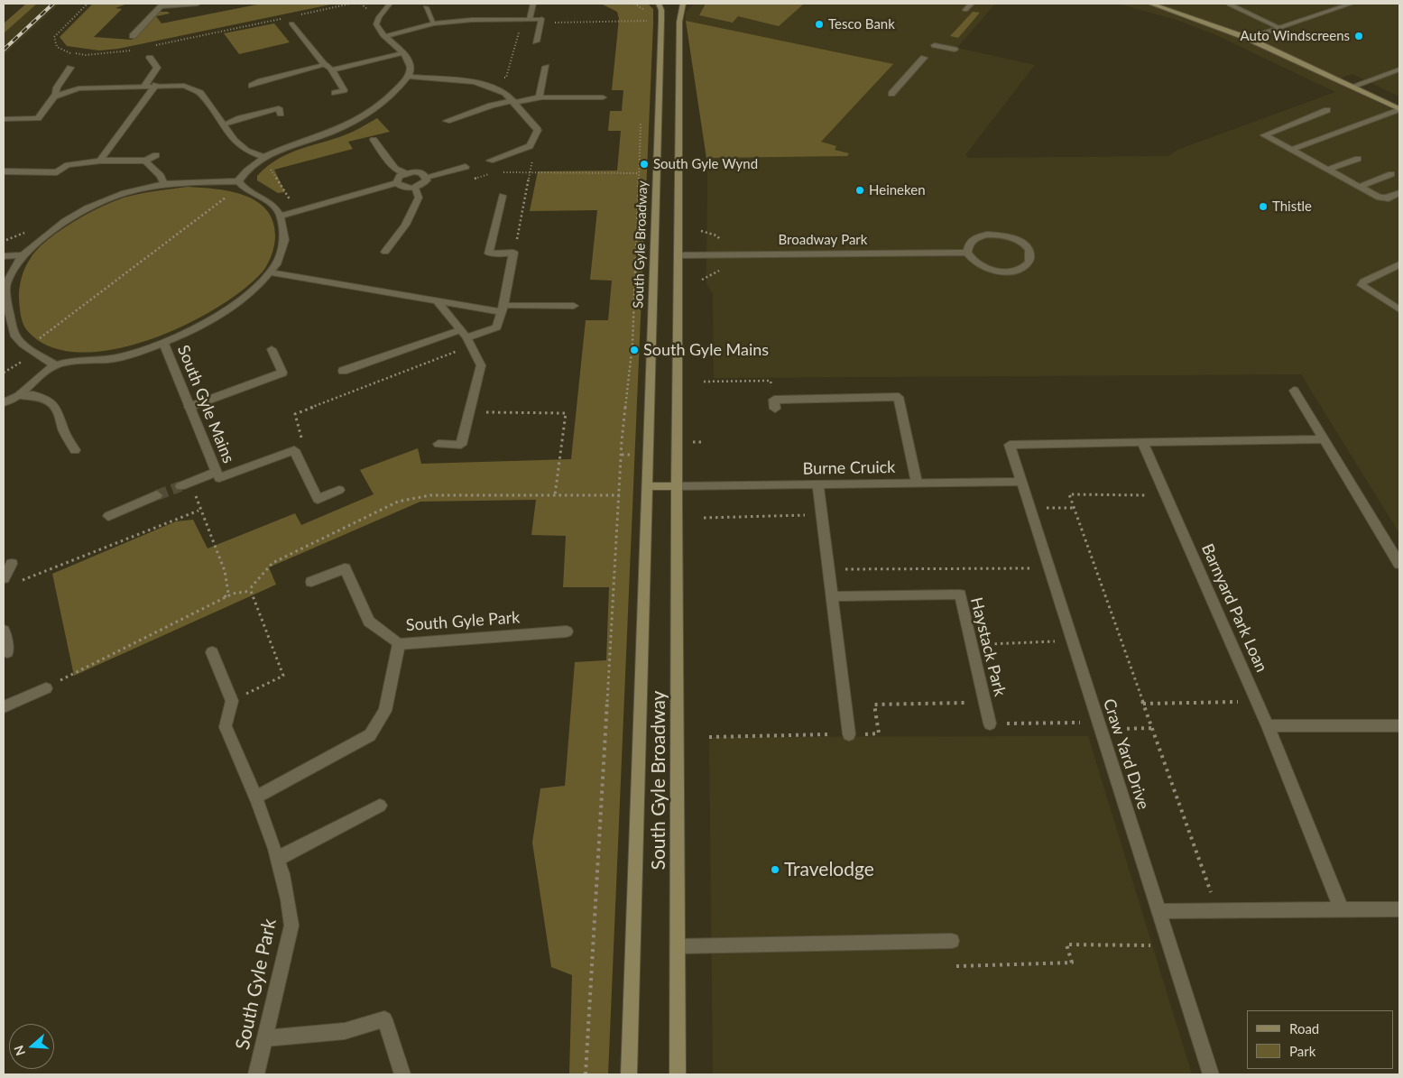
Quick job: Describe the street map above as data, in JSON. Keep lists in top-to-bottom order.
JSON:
{
  "streets": {
    "street": [
      "Broadway Park",
      "South Gyle Broadway",
      "South Gyle Mains",
      "Burne Cruick",
      "Barnyard Park Loan",
      "South Gyle Park",
      "Haystack Park",
      "Craw Yard Drive"
    ]
  },
  "crossings": [
    ["Broadway Park", "South Gyle Broadway"],
    ["South Gyle Broadway", "Burne Cruick"],
    ["Burne Cruick", "Craw Yard Drive"],
    ["Barnyard Park Loan", "Craw Yard Drive"]
  ],
  "places": [
    "Tesco Bank",
    "Auto Windscreens",
    "South Gyle Wynd",
    "Heineken",
    "Thistle",
    "South Gyle Mains",
    "Travelodge"
  ],
  "legend": ["Road", "Park"],
  "north": "left"
}
